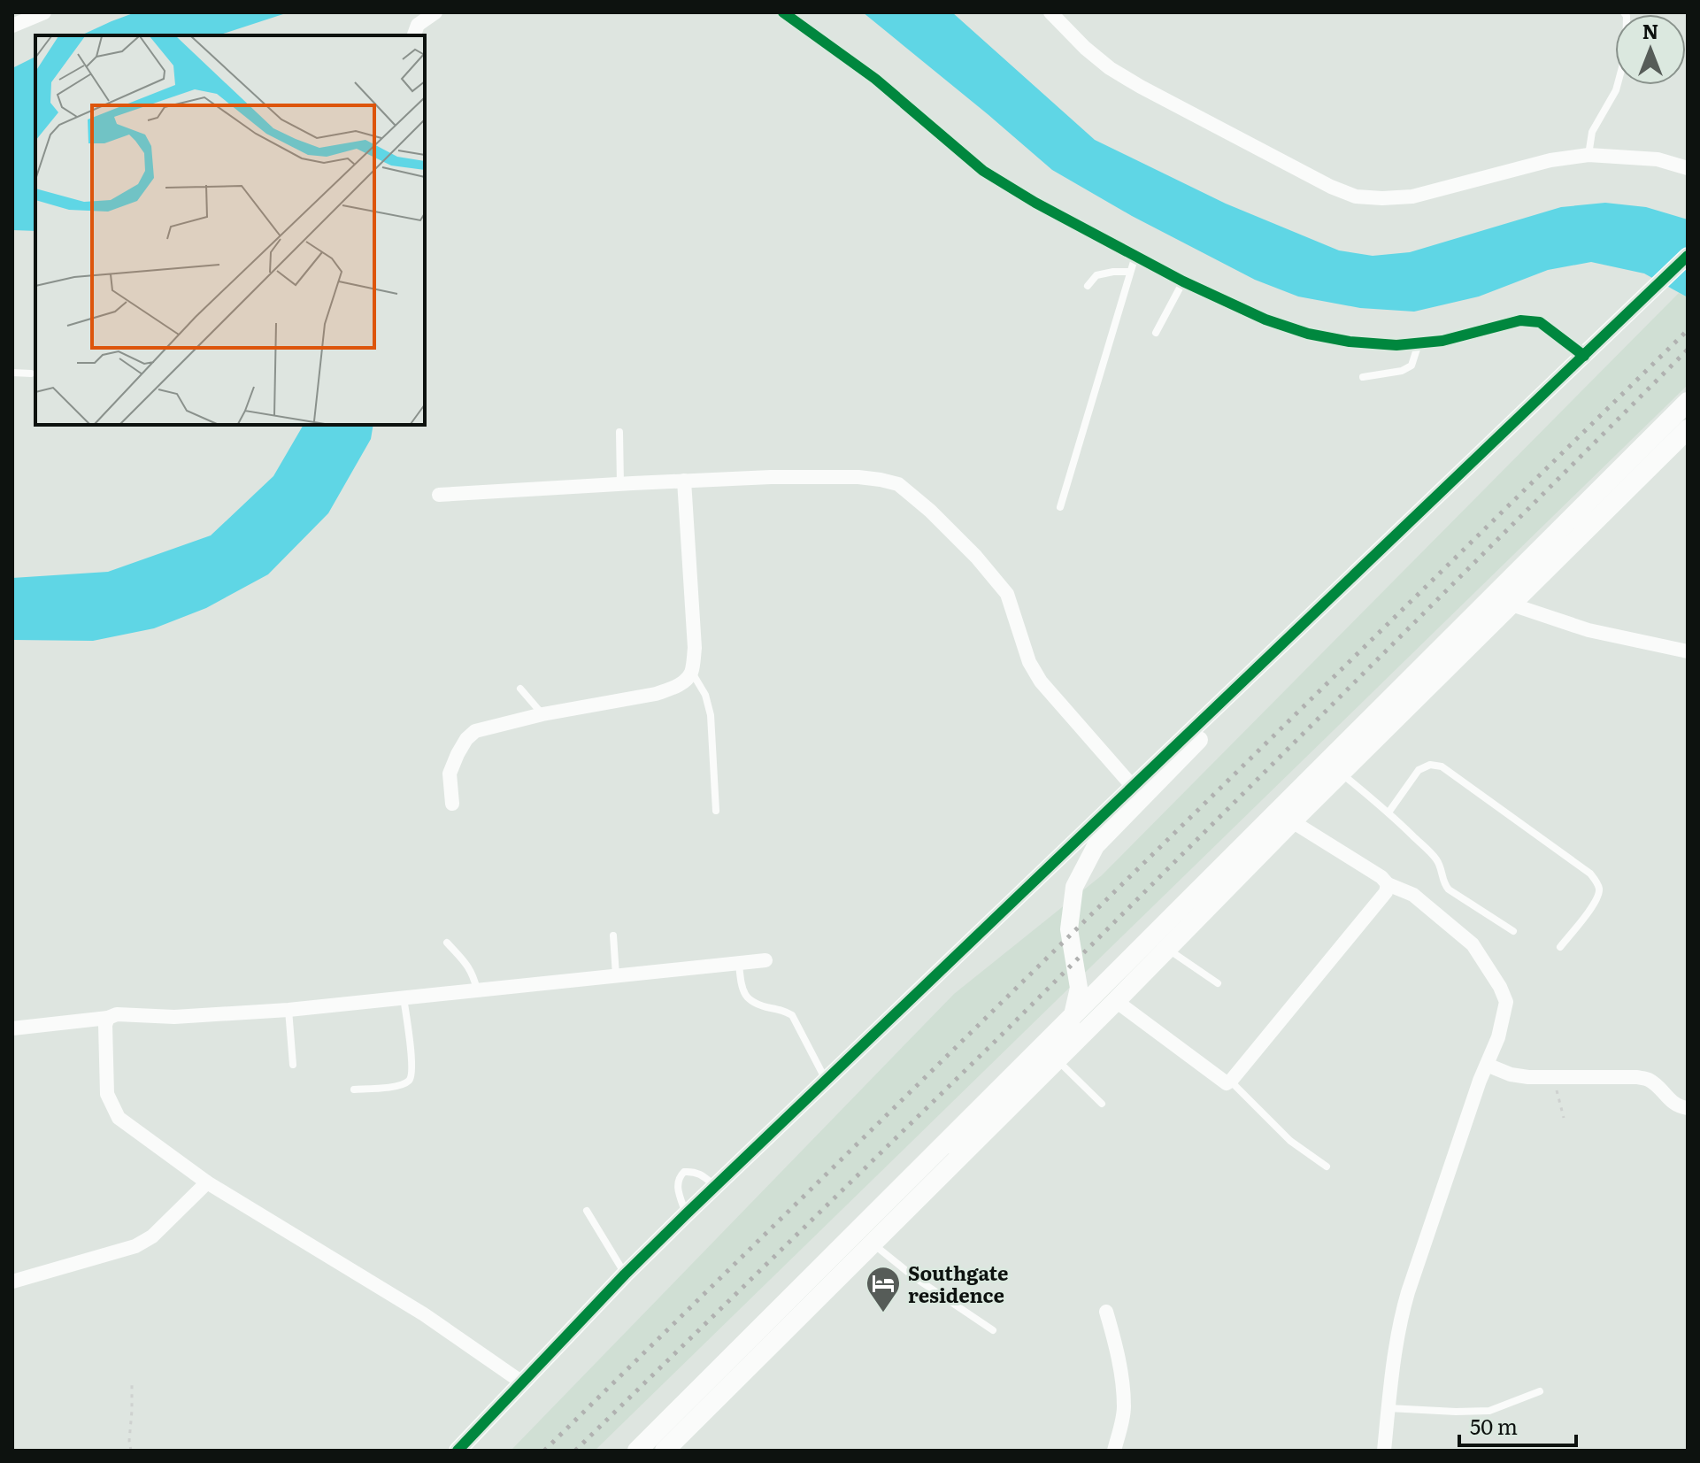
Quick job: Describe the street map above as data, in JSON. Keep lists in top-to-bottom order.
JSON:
{
  "places": {
    "hotel": ["Southgate residence"]
  },
  "scale_bar": "50 m",
  "north": "top"
}
